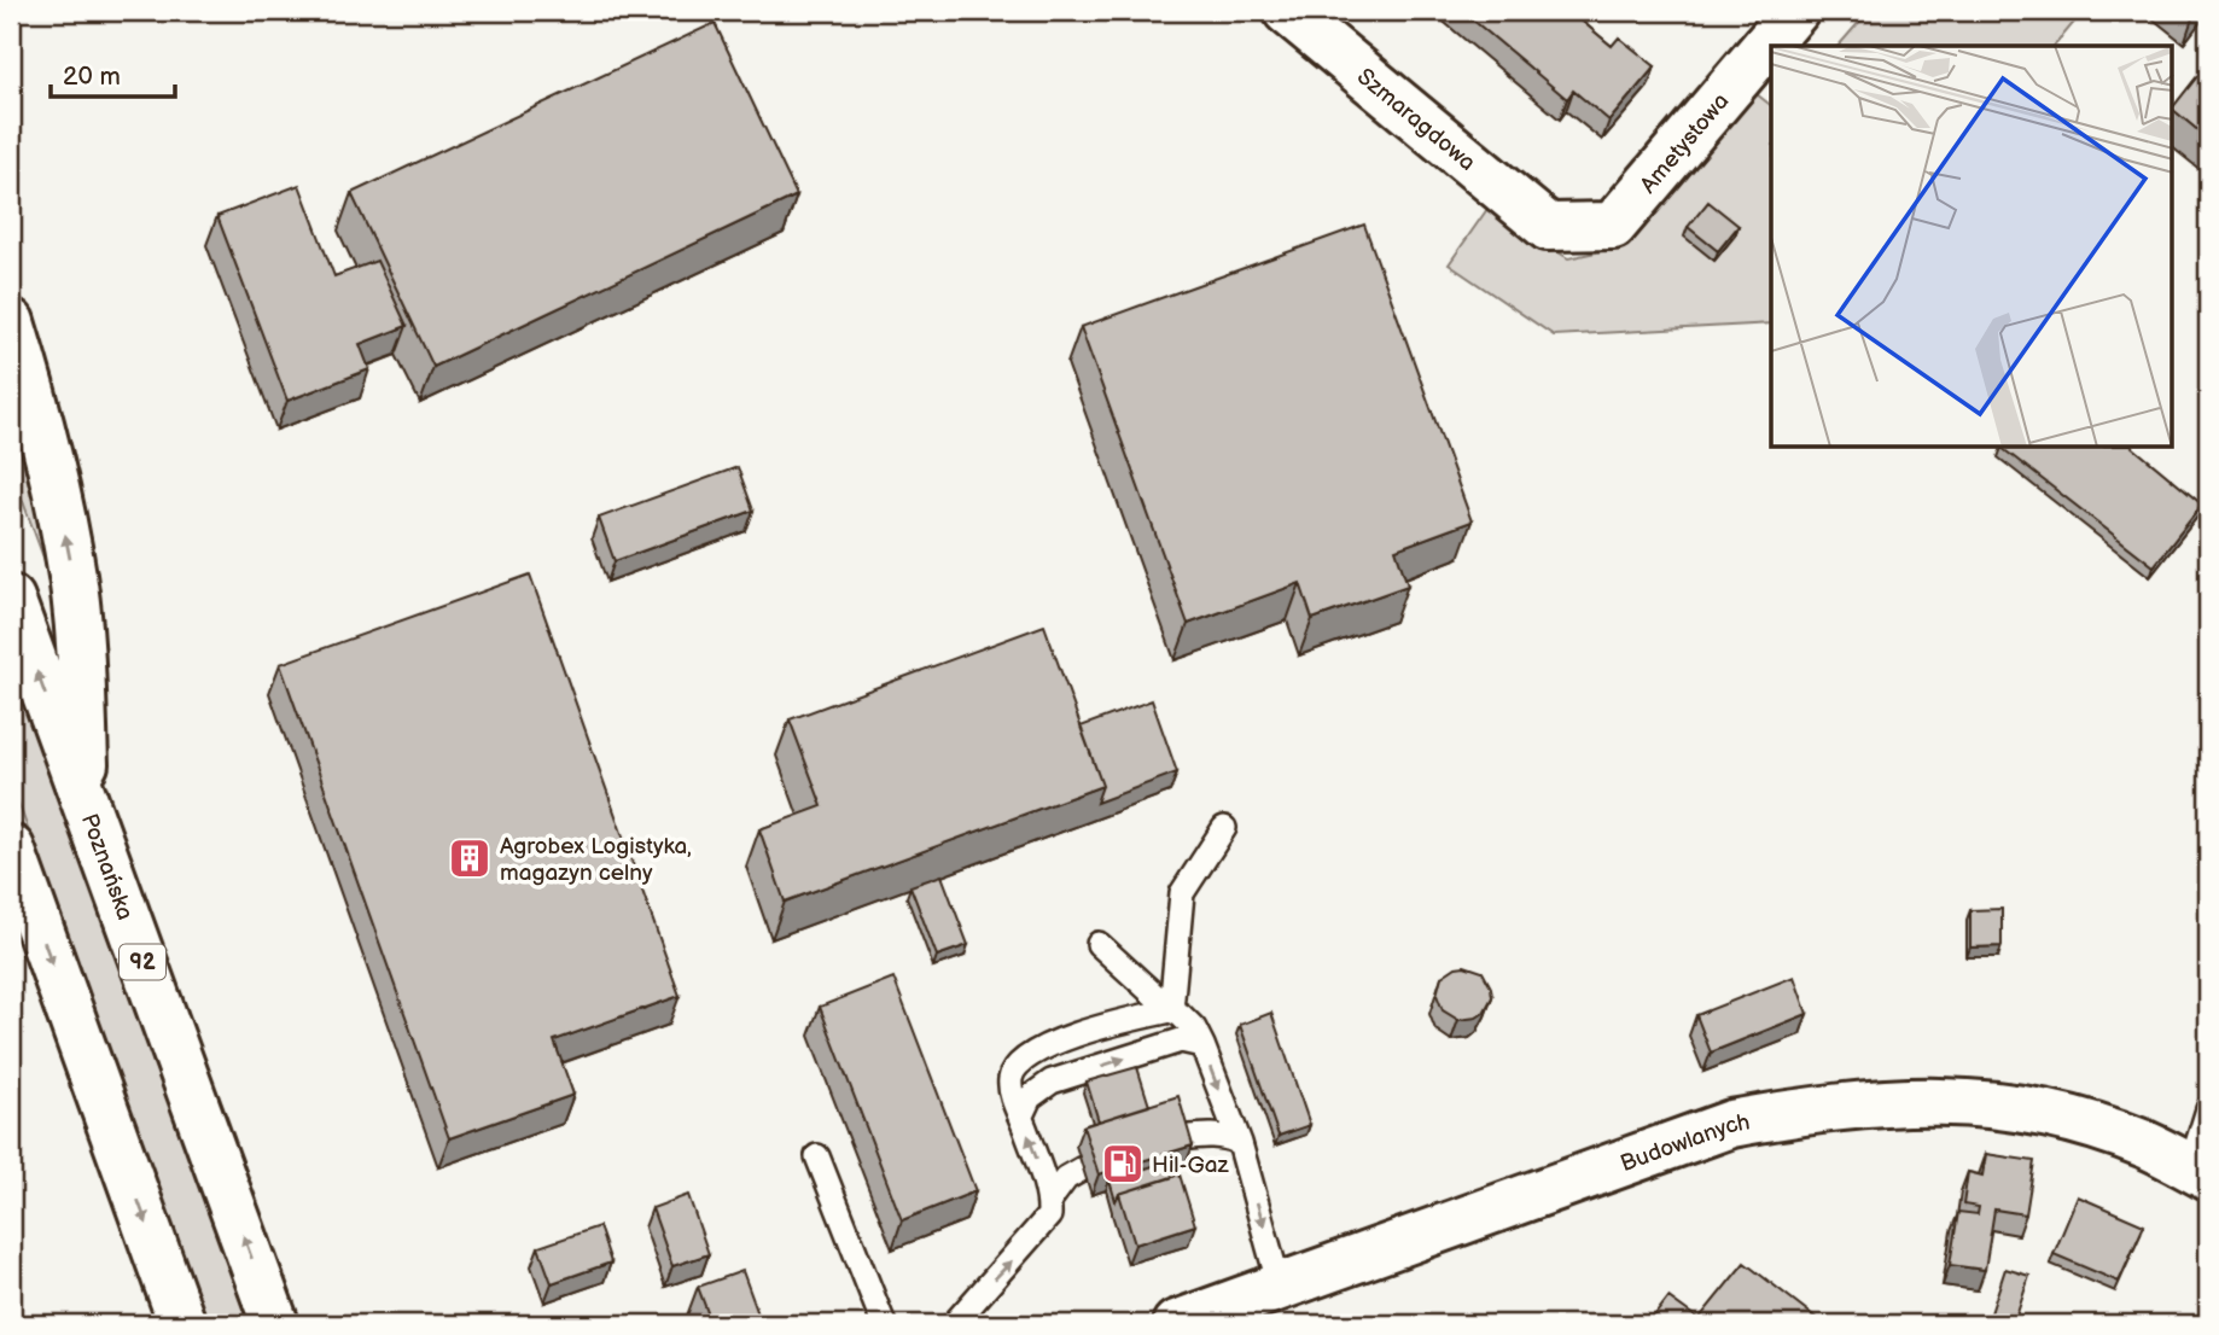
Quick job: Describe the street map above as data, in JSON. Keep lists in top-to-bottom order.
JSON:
{
  "streets": {
    "main road": [
      "Szmaragdowa",
      "Ametystowa",
      "Poznańska",
      "92",
      "Budowlanych"
    ]
  },
  "crossings": [
    ["Szmaragdowa", "Ametystowa"]
  ],
  "places": {
    "building": ["Agrobex Logistyka, magazyn celny"],
    "fuel station": ["Hil-Gaz"]
  },
  "scale_bar": "20 m"
}
